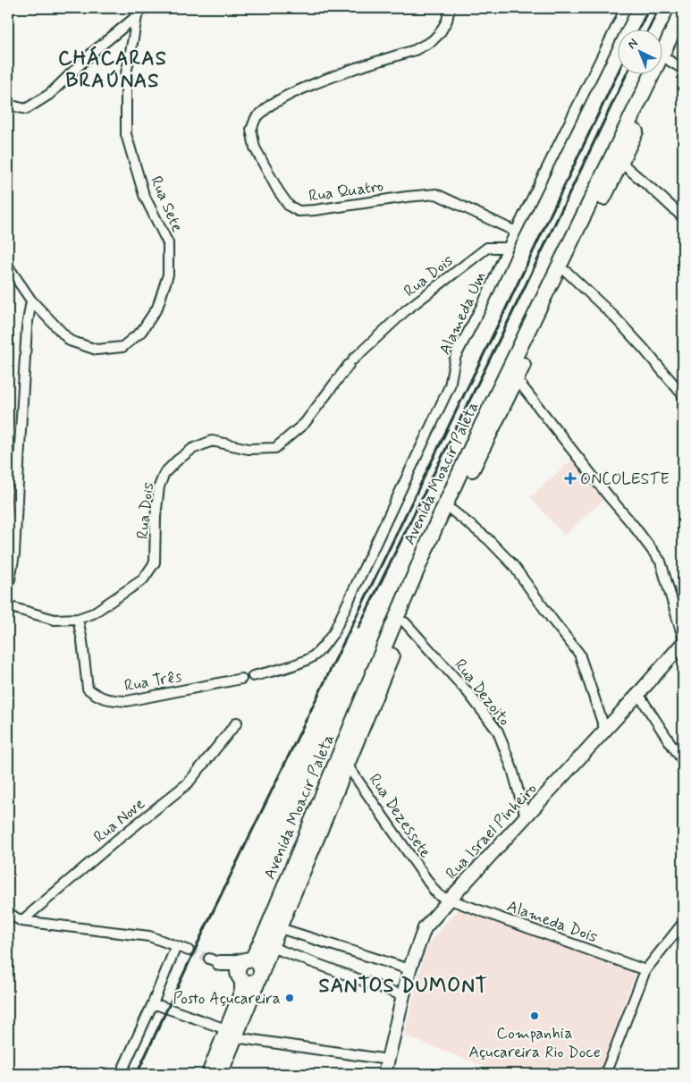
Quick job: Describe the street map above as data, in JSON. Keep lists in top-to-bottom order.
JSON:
{
  "streets": {
    "main road": ["Avenida Moacir Paleta"],
    "street": [
      "Rua Quatro",
      "Rua Sete",
      "Rua Dois",
      "Alameda Um",
      "Rua Três",
      "Rua Dezoito",
      "Rua Dezessete",
      "Rua Nove",
      "Rua Israel Pinheiro",
      "Alameda Dois"
    ]
  },
  "crossings": [
    ["Rua Quatro", "Alameda Um"],
    ["Rua Dois", "Alameda Um"],
    ["Rua Dois", "Rua Três"],
    ["Avenida Moacir Paleta", "Rua Dezoito"],
    ["Avenida Moacir Paleta", "Rua Dezessete"],
    ["Rua Dezoito", "Rua Israel Pinheiro"],
    ["Rua Dezessete", "Rua Israel Pinheiro"],
    ["Rua Dezessete", "Alameda Dois"],
    ["Rua Israel Pinheiro", "Alameda Dois"]
  ],
  "districts": ["CHÁCARAS BRAÚNAS", "SANTOS DUMONT"],
  "places": {
    "health": ["ONCOLESTE"],
    "other": ["Posto Açucareira", "Companhia Açucareira Rio Doce"]
  },
  "north": "top left"
}
